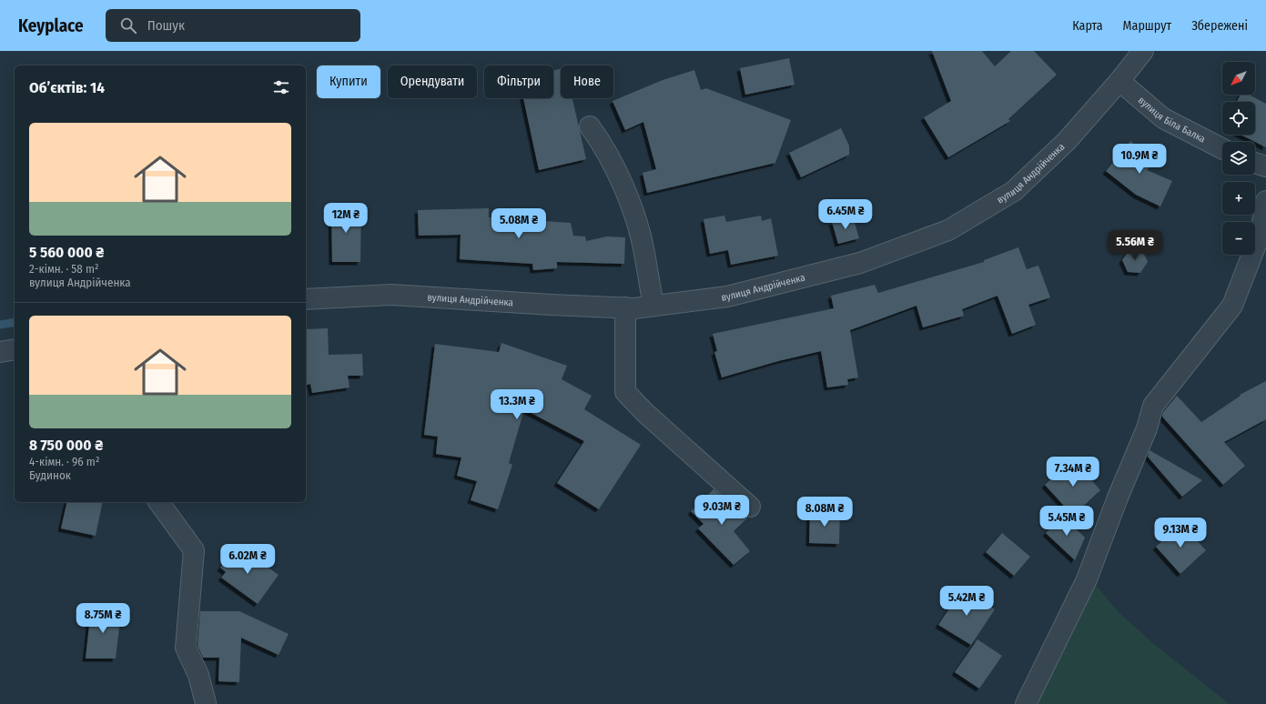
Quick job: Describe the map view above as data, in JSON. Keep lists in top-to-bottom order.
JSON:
{
  "streets": {
    "street": ["вулиця Біла Балка", "вулиця Андрійченка"]
  },
  "crossings": [
    ["вулиця Біла Балка", "вулиця Андрійченка"]
  ],
  "north": "bottom left",
  "page": {
    "header": "Keyplace",
    "search": "Пошук",
    "nav": ["Карта", "Маршрут", "Збережені"],
    "map_buttons": ["+", "−"],
    "chip": [
      "Купити",
      "Орендувати",
      "Фільтри",
      "Нове"
    ],
    "heading": "Об’єктів: 14",
    "list": [
      {
        "name": "5 560 000 ₴",
        "note": "2-кімн. · 58 m² · вулиця Андрійченка"
      },
      {
        "name": "8 750 000 ₴",
        "note": "4-кімн. · 96 m² · Будинок"
      }
    ],
    "price": [
      "10.9M ₴",
      "6.45M ₴",
      "12M ₴",
      "5.08M ₴",
      "5.56M ₴",
      "13.3M ₴",
      "7.34M ₴",
      "9.03M ₴",
      "8.08M ₴",
      "5.45M ₴",
      "9.13M ₴",
      "6.02M ₴",
      "5.42M ₴",
      "8.75M ₴"
    ]
  }
}
